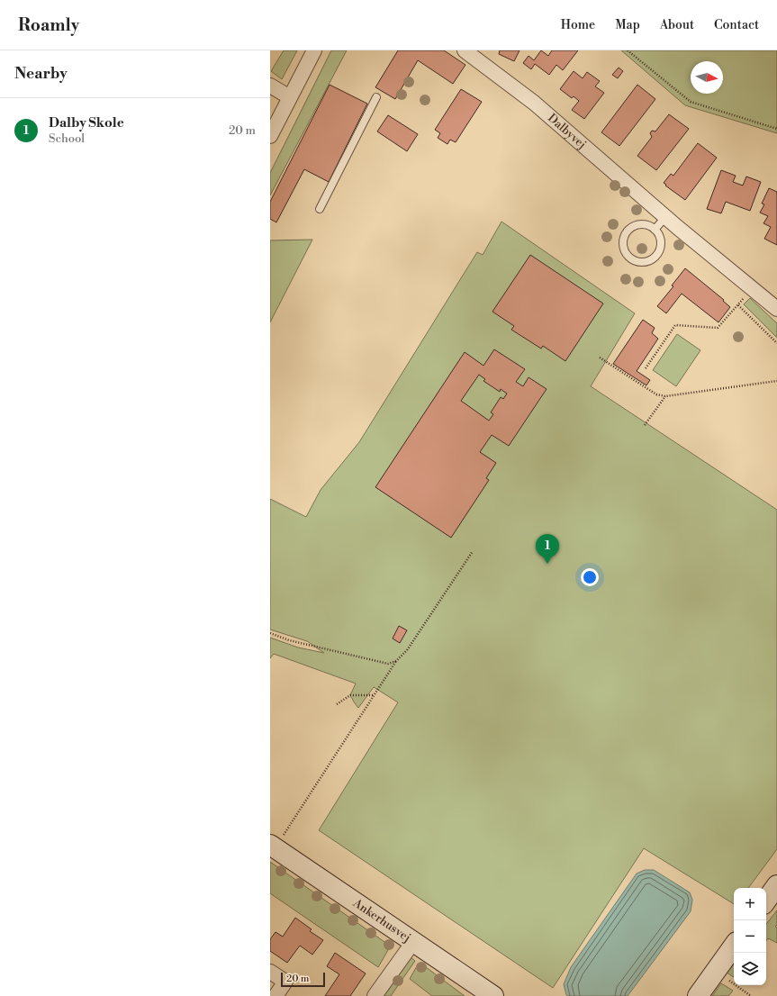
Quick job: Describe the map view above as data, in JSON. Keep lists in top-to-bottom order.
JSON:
{
  "streets": {
    "street": ["Dalbyvej", "Ankerhusvej"]
  },
  "scale_bar": "20 m",
  "north": "right",
  "page": {
    "header": "Roamly",
    "nav": [
      "Home",
      "Map",
      "About",
      "Contact"
    ],
    "heading": "Nearby",
    "list": [
      {
        "mark": "1",
        "name": "Dalby Skole",
        "note": "School",
        "value": "20 m"
      }
    ],
    "pins": "1",
    "map_buttons": ["+", "−"],
    "scale": "20 m"
  }
}
